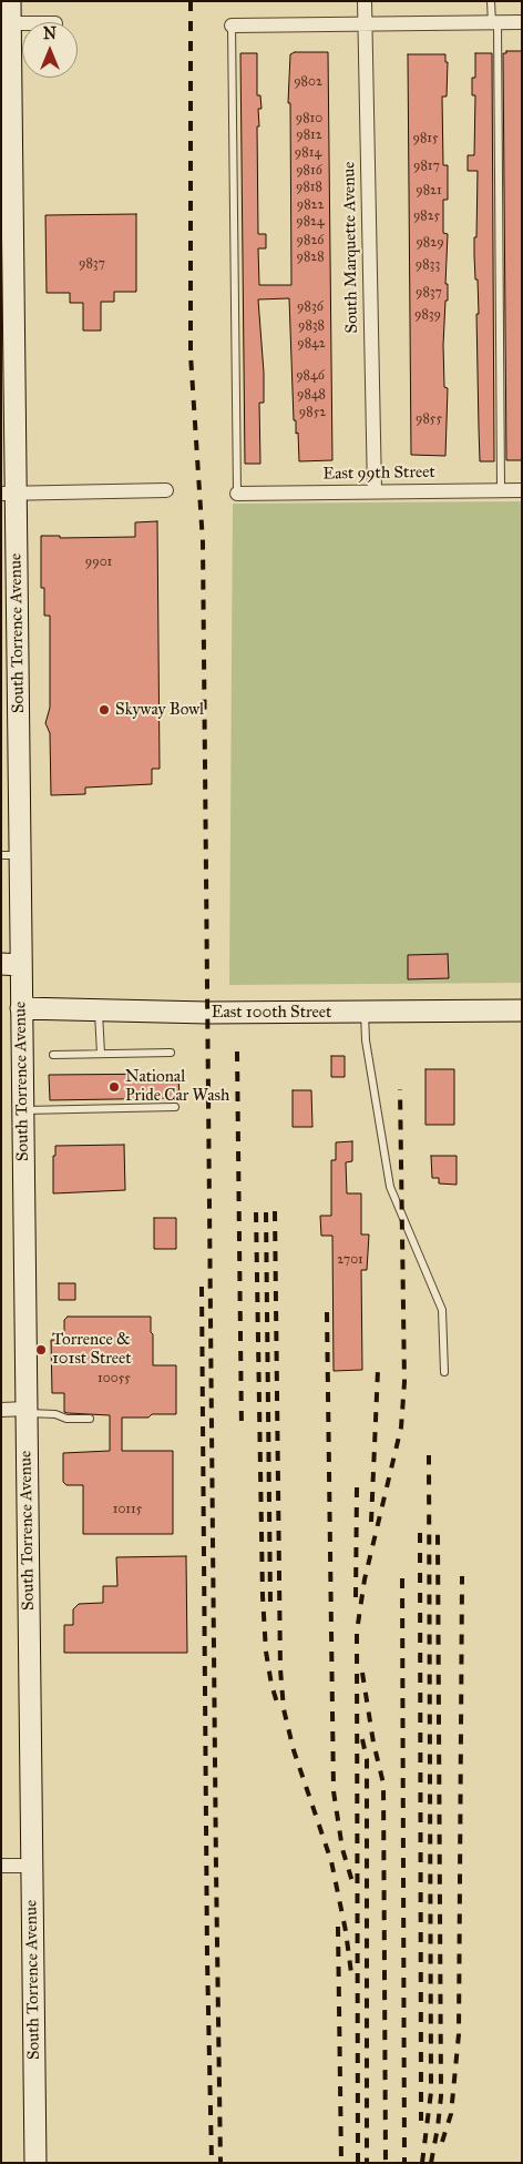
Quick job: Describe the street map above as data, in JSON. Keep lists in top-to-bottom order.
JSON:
{
  "streets": {
    "main road": ["South Torrence Avenue", "East 100th Street"],
    "street": ["South Marquette Avenue", "East 99th Street"]
  },
  "crossings": [
    ["South Marquette Avenue", "East 99th Street"],
    ["South Torrence Avenue", "East 100th Street"]
  ],
  "places": ["Skyway Bowl", "National Pride Car Wash", "Torrence & 101st Street"],
  "house_numbers": [
    "9802",
    "9810",
    "9812",
    "9815",
    "9814",
    "9817",
    "9816",
    "9818",
    "9821",
    "9822",
    "9825",
    "9824",
    "9826",
    "9829",
    "9828",
    "9837",
    "9833",
    "9837",
    "9836",
    "9839",
    "9838",
    "9842",
    "9846",
    "9848",
    "9852",
    "9855",
    "9901",
    "2701",
    "10055",
    "10115"
  ],
  "north": "top"
}
